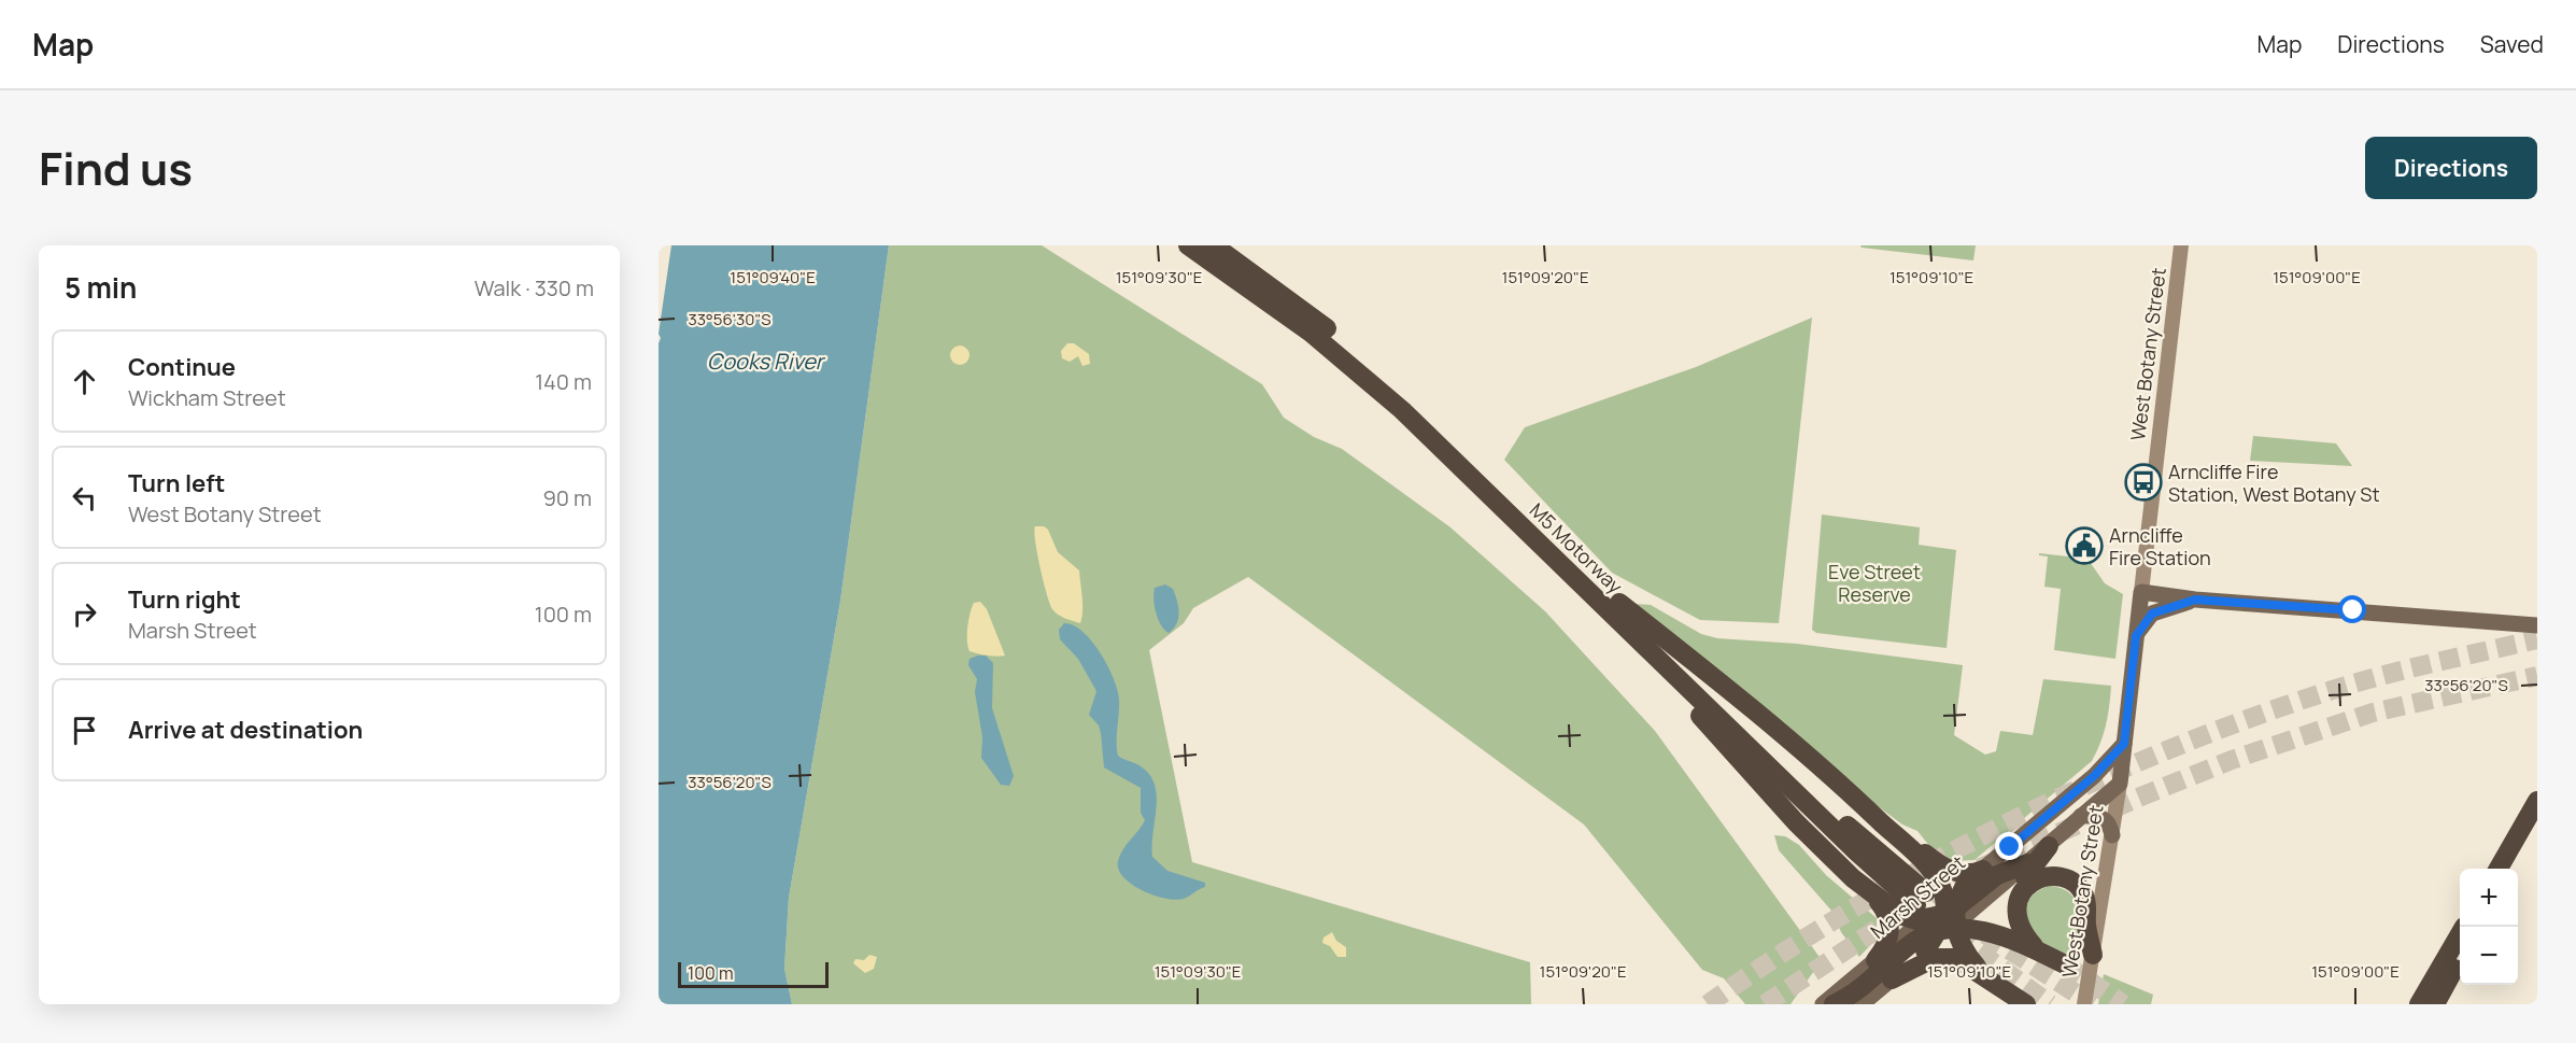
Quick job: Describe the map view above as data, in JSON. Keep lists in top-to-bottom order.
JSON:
{
  "streets": {
    "highway": ["M5 Motorway"],
    "main road": ["West Botany Street", "Marsh Street"]
  },
  "crossings": [
    ["West Botany Street", "Marsh Street"]
  ],
  "water": ["Cooks River"],
  "parks": ["Eve Street Reserve"],
  "places": {
    "bus stop": ["Arncliffe Fire Station, West Botany St"],
    "public building": ["Arncliffe Fire Station"]
  },
  "scale_bar": "100 m",
  "page": {
    "header": "Map",
    "nav": ["Map", "Directions", "Saved"],
    "title": "Find us",
    "buttons": "Directions",
    "heading": ["5 min", "Walk · 330 m"],
    "list": [
      ["Continue", "Wickham Street", "140 m"],
      ["Turn left", "West Botany Street", "90 m"],
      ["Turn right", "Marsh Street", "100 m"],
      "Arrive at destination"
    ],
    "map_buttons": ["+", "−"],
    "scale": "100 m"
  },
  "coordinates": [
    "151°09'40\"E",
    "151°09'30\"E",
    "151°09'20\"E",
    "151°09'10\"E",
    "151°09'00\"E",
    "33°56'30\"S",
    "33°56'20\"S"
  ]
}
